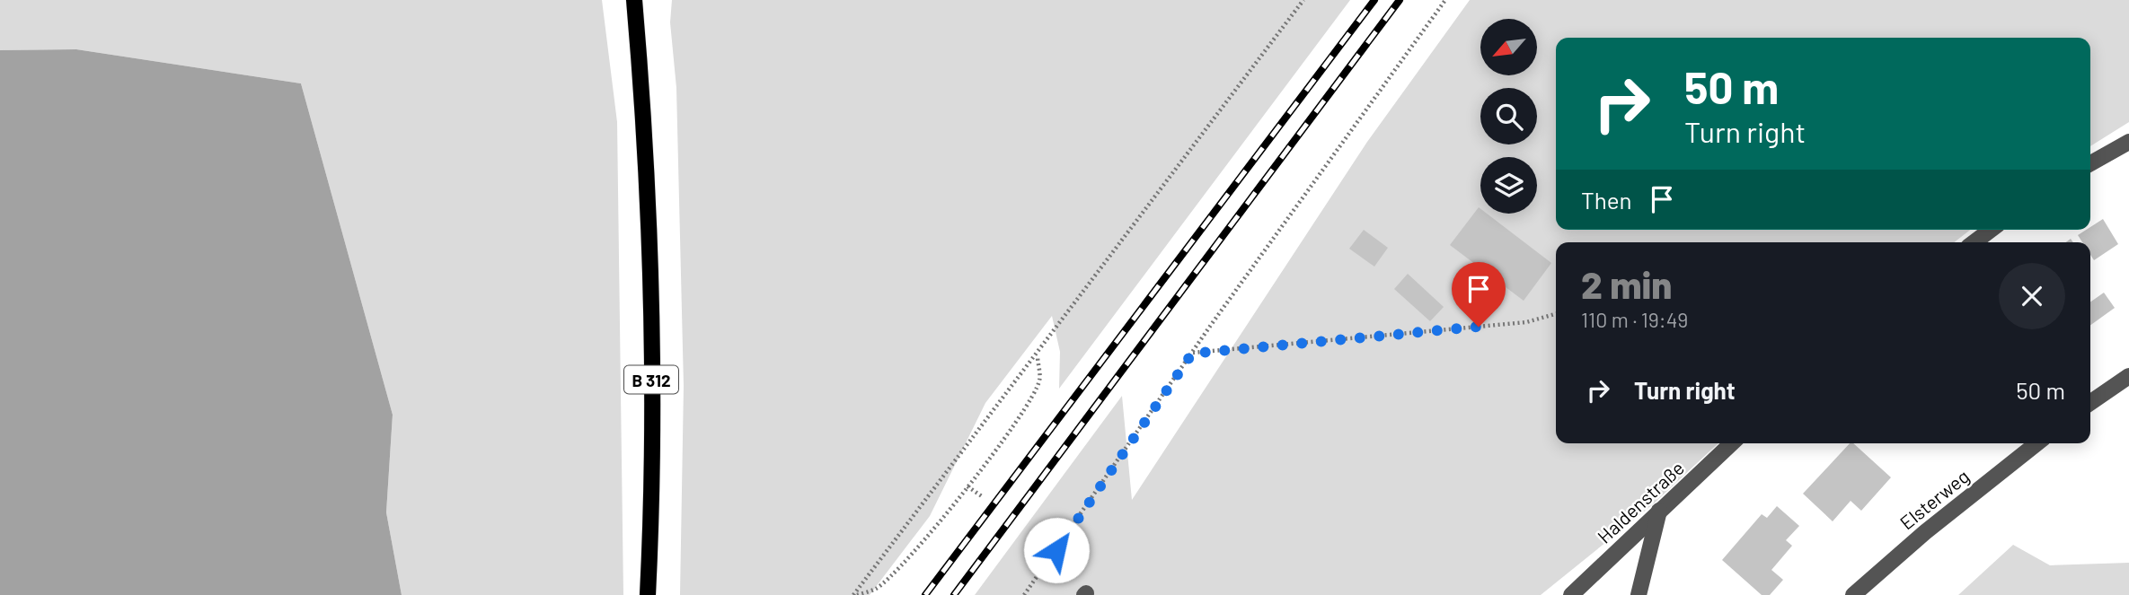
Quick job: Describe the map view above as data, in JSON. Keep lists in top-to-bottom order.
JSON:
{
  "streets": {
    "main road": ["B 312"],
    "street": ["Elsterweg", "Haldenstraße"]
  },
  "north": "bottom left",
  "page": {
    "turn": ["50 m", "Turn right"],
    "then": "Then",
    "heading": ["2 min", "110 m · 19:49"],
    "list": [
      {
        "name": "Turn right",
        "value": "50 m"
      }
    ]
  }
}
